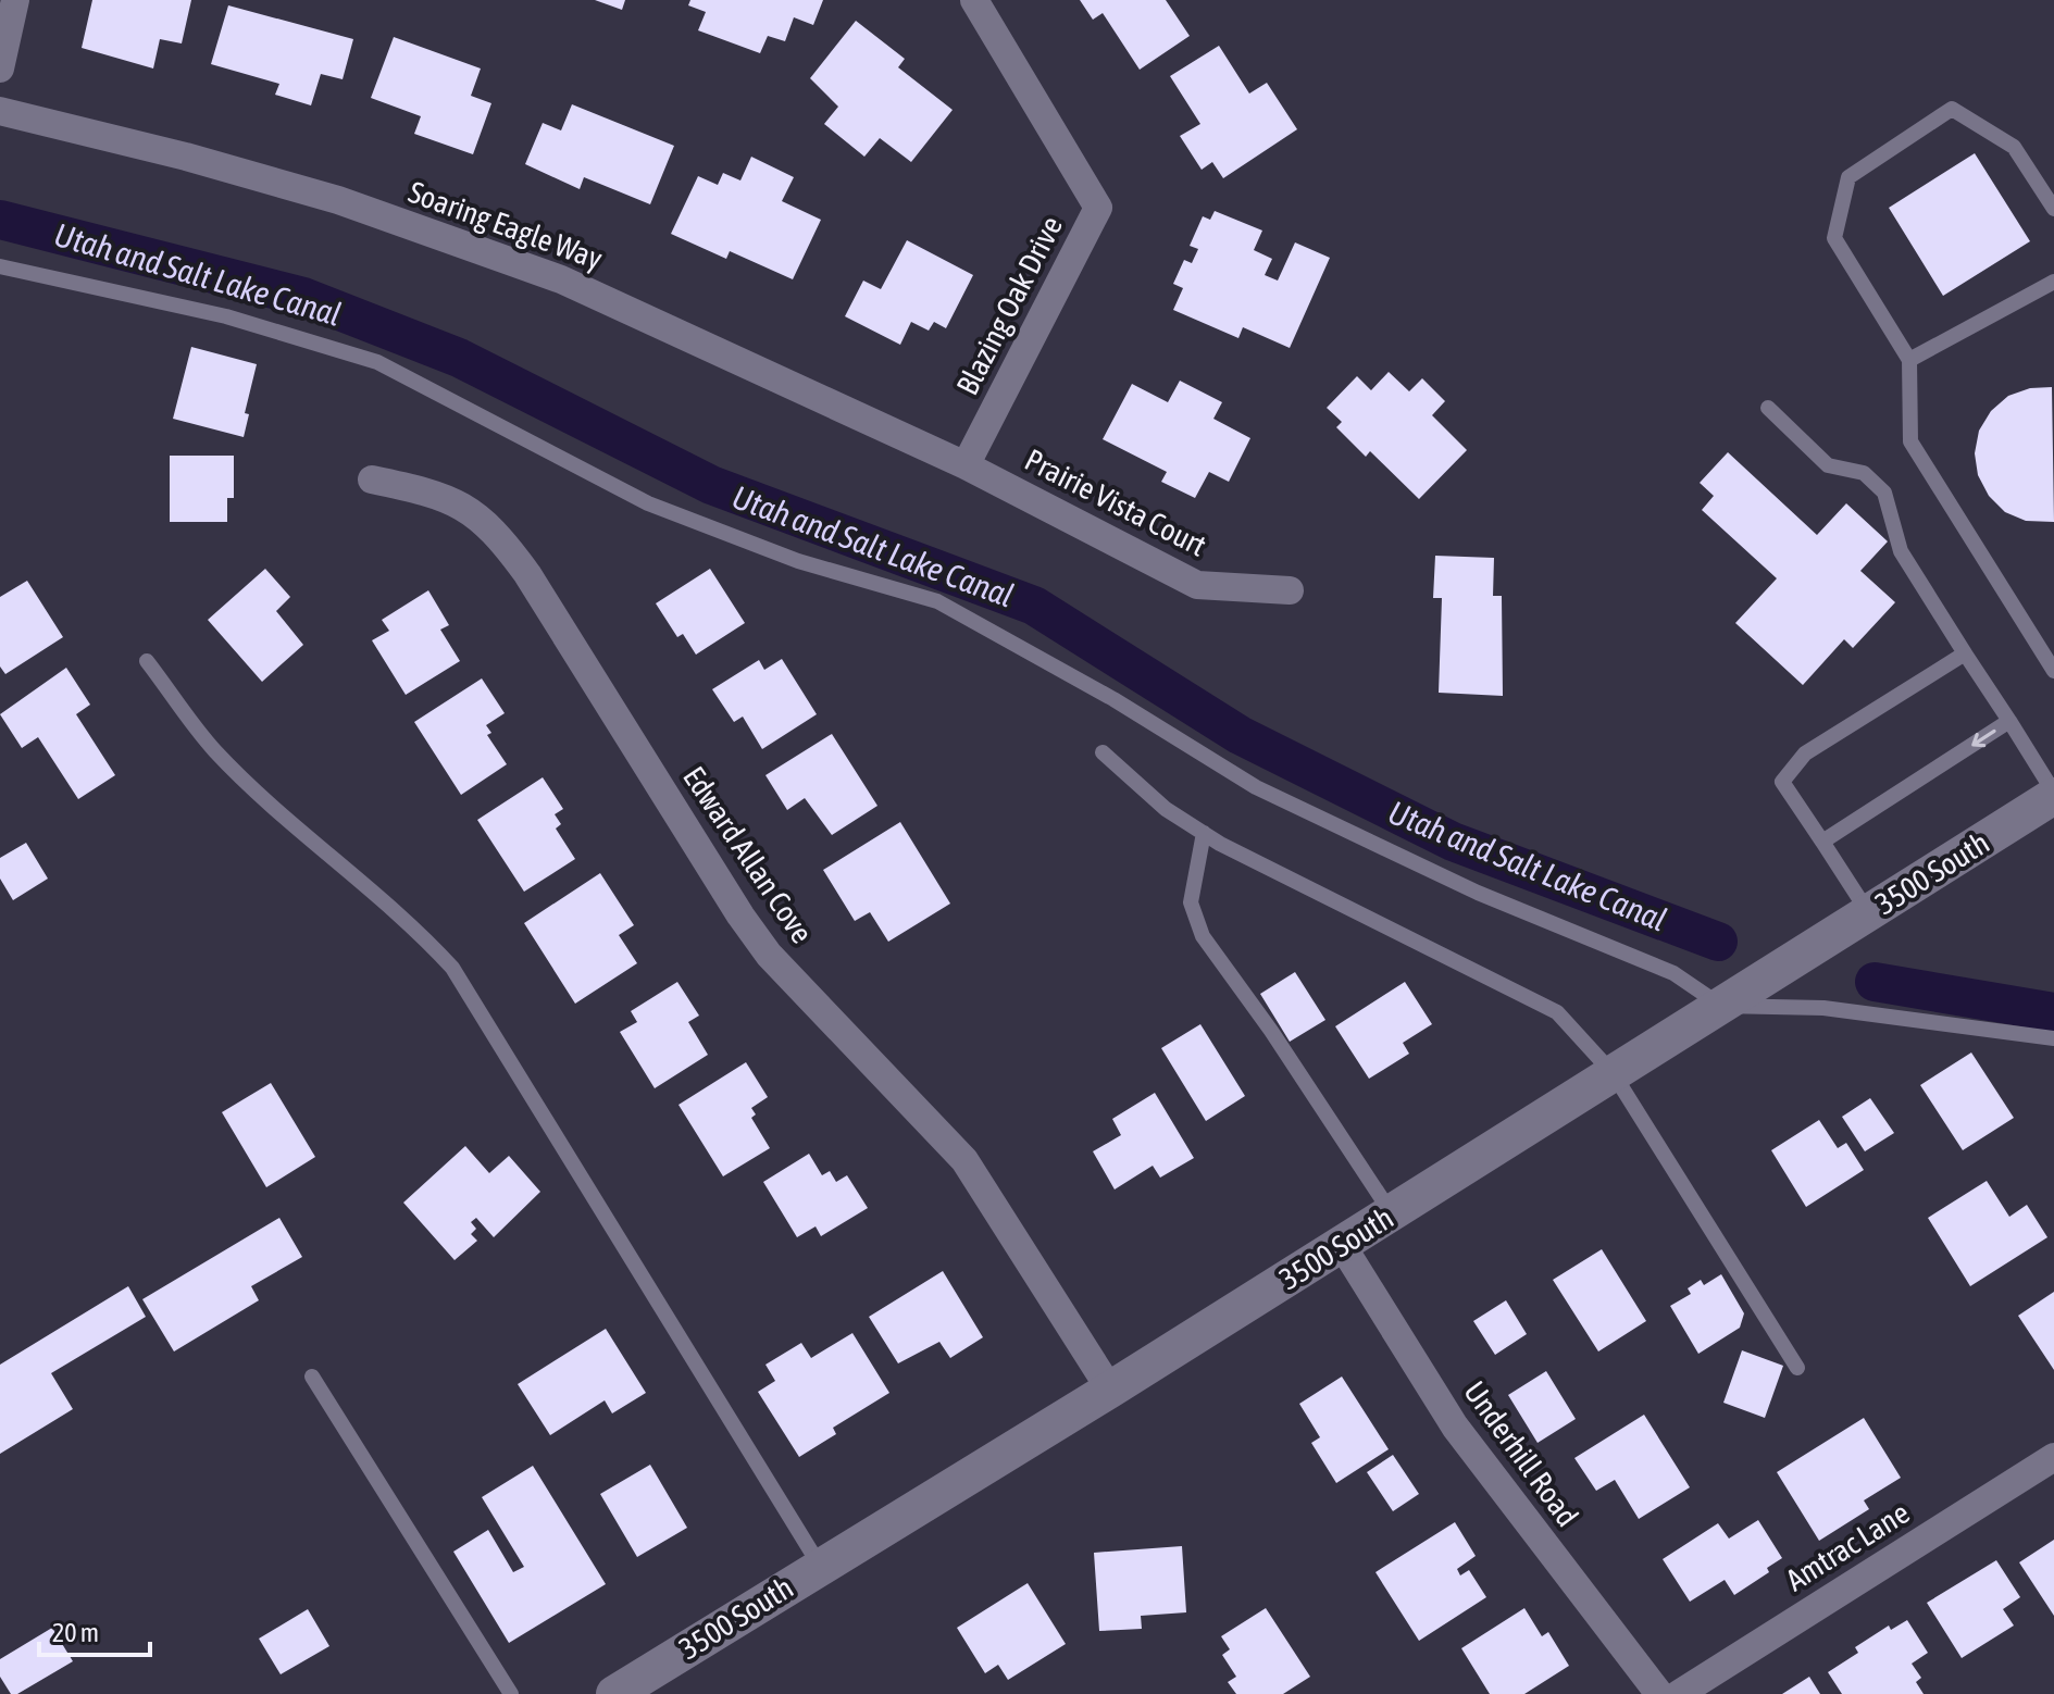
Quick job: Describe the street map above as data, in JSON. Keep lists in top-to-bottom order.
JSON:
{
  "streets": {
    "street": [
      "Soaring Eagle Way",
      "Blazing Oak Drive",
      "Prairie Vista Court",
      "Edward Allan Cove",
      "3500 South",
      "Underhill Road",
      "Amtrac Lane"
    ]
  },
  "crossings": [
    ["Soaring Eagle Way", "Blazing Oak Drive"],
    ["Soaring Eagle Way", "Prairie Vista Court"],
    ["Blazing Oak Drive", "Prairie Vista Court"],
    ["Edward Allan Cove", "3500 South"],
    ["3500 South", "Underhill Road"]
  ],
  "water": ["Utah and Salt Lake Canal"],
  "scale_bar": "20 m"
}
